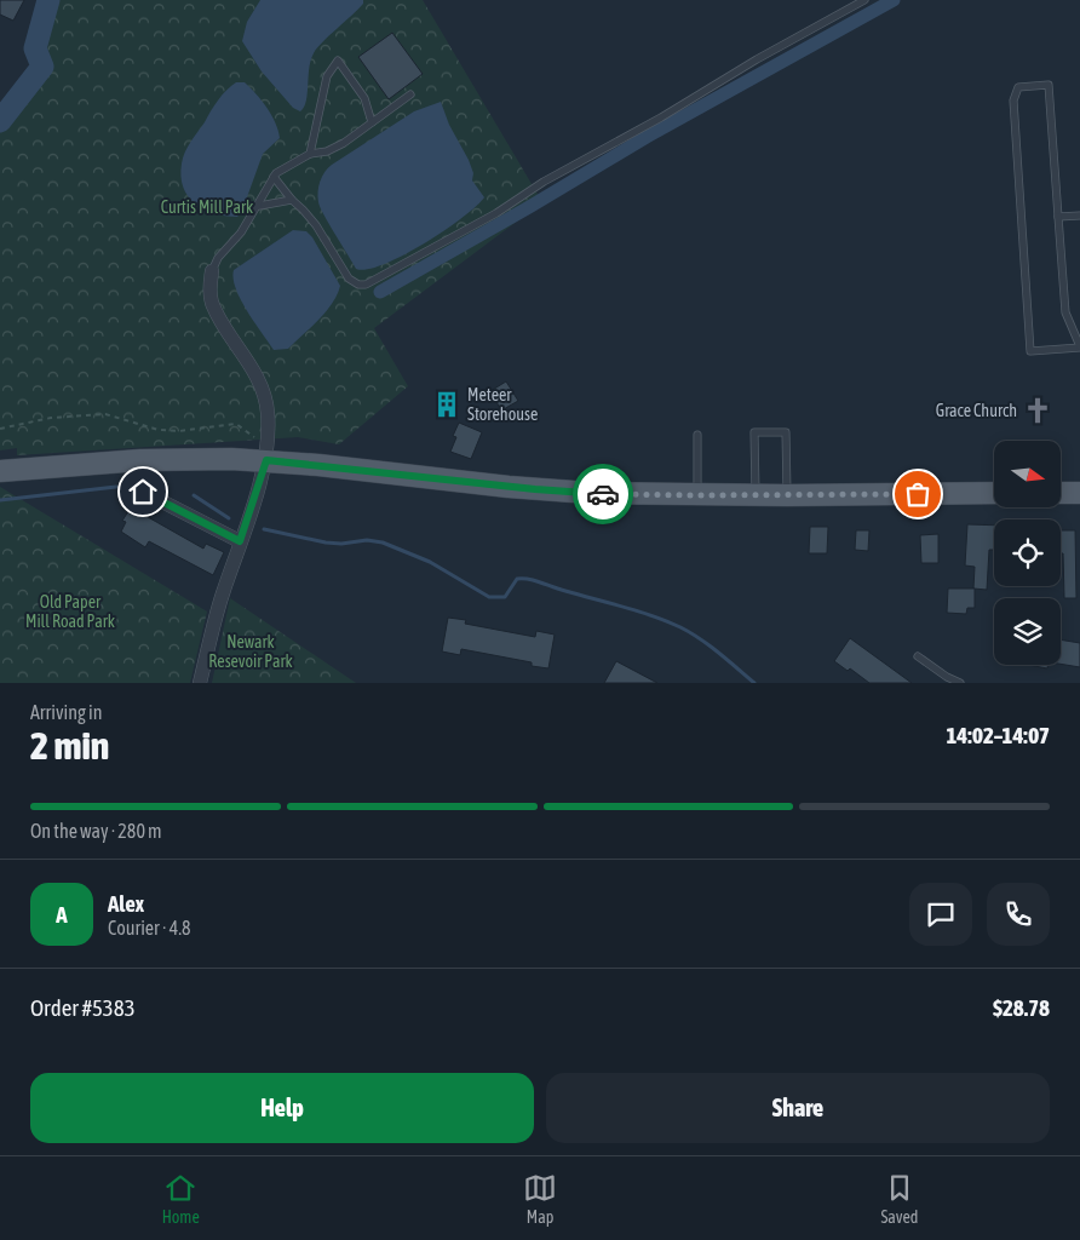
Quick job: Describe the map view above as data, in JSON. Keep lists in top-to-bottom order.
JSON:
{
  "parks": ["Curtis Mill Park", "Old Paper Mill Road Park", "Newark Resevoir Park"],
  "places": {
    "building": ["Meteer Storehouse"],
    "church": ["Grace Church"]
  },
  "north": "right",
  "page": {
    "heading": ["2 min", "Arriving in", "14:02–14:07"],
    "panel": [
      "Alex",
      "Courier · 4.8",
      "Order #5383",
      "$28.78"
    ],
    "bar": "On the way · 280 m",
    "round": "A",
    "buttons": ["Help", "Share"],
    "tabs": ["Home", "Map", "Saved"]
  }
}
